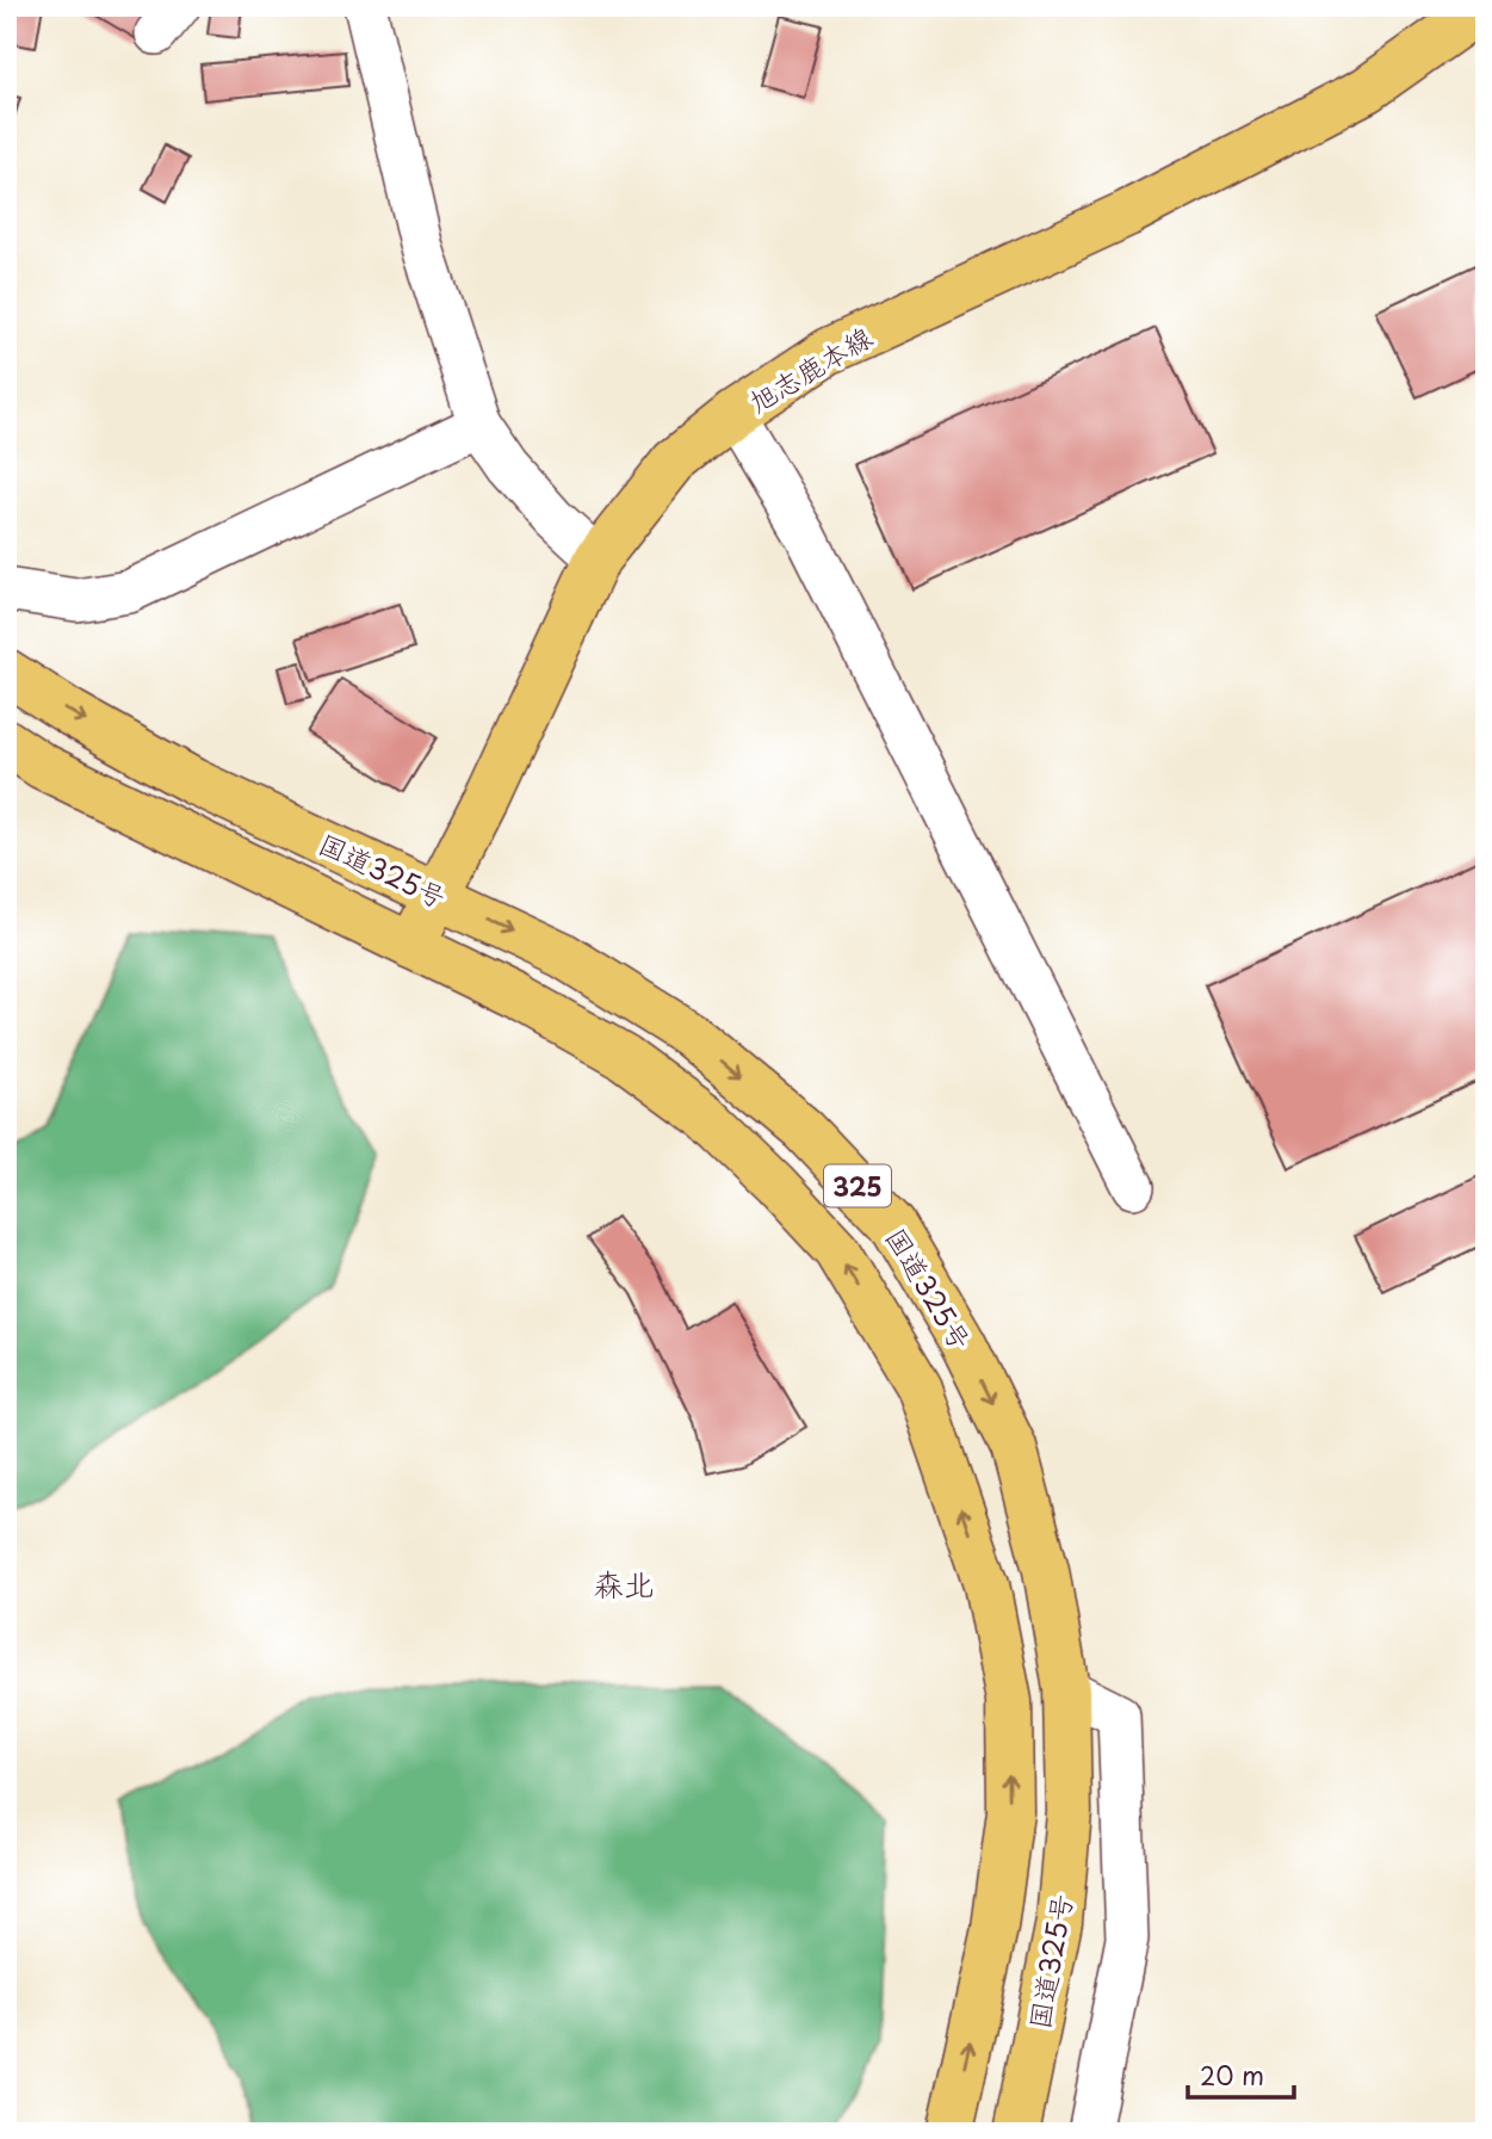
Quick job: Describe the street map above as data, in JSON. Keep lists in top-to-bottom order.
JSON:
{
  "streets": {
    "main road": ["旭志鹿本線", "国道325号", "325"]
  },
  "crossings": [
    ["旭志鹿本線", "国道325号"]
  ],
  "districts": ["森北"],
  "scale_bar": "20 m"
}
